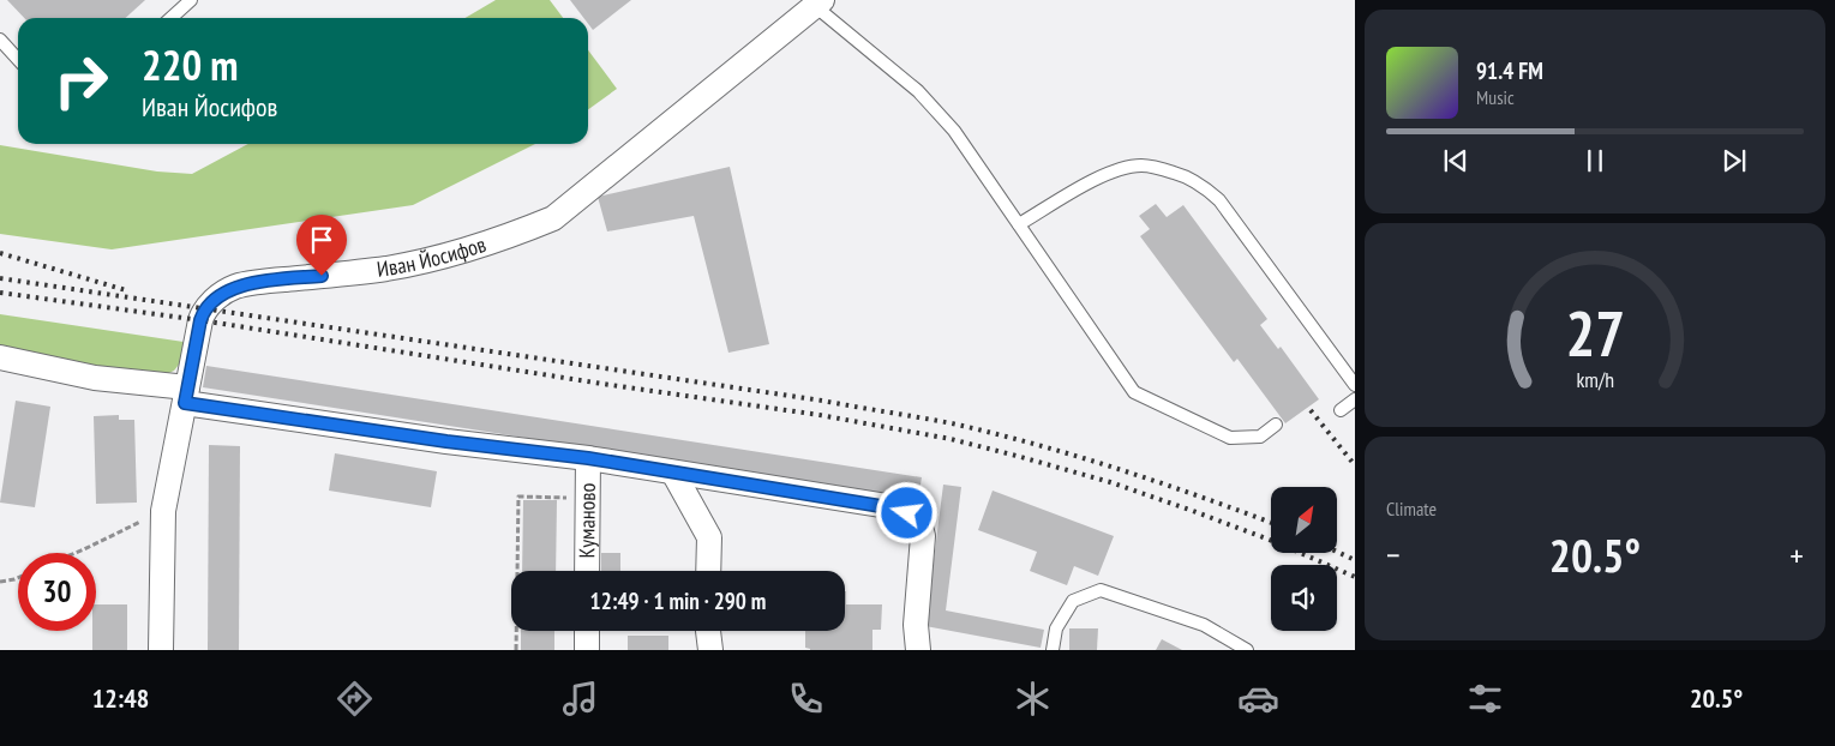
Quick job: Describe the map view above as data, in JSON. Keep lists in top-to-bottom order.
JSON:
{
  "streets": {
    "street": ["Иван Йосифов", "Куманово"]
  },
  "north": "top right",
  "page": {
    "turn": ["220 m", "Иван Йосифов"],
    "song": ["91.4 FM", "Music"],
    "tile": "Climate",
    "heat": ["−", "20.5°", "+"],
    "limit": "30",
    "trip": "12:49 · 1 min · 290 m",
    "tabs": ["12:48", "20.5°"],
    "gauge": ["27", "km/h"]
  }
}
